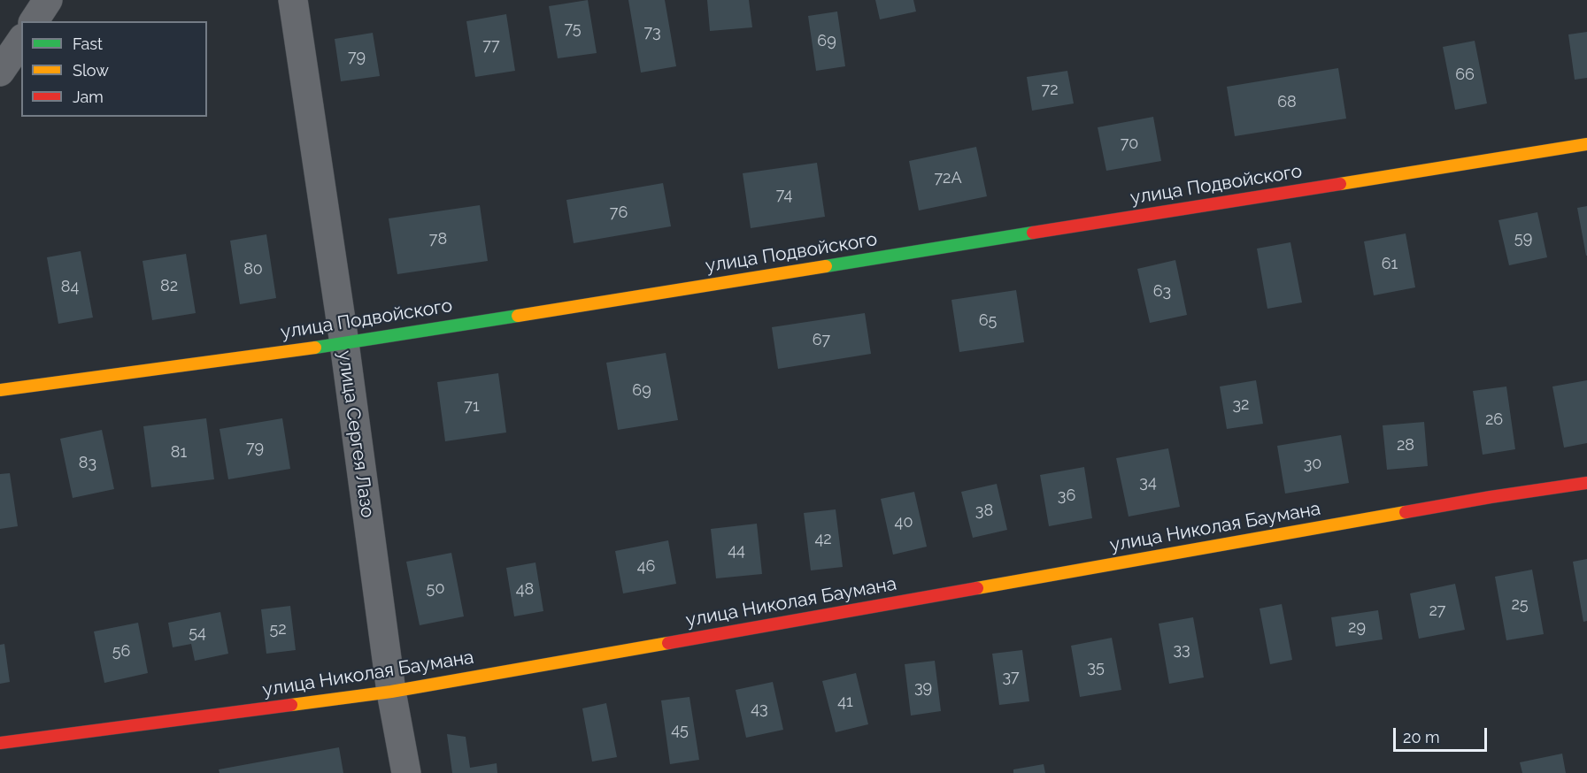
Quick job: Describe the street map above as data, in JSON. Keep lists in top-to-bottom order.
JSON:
{
  "streets": {
    "street": ["улица Подвойского", "улица Сергея Лазо", "улица Николая Баумана"]
  },
  "crossings": [
    ["улица Подвойского", "улица Сергея Лазо"],
    ["улица Сергея Лазо", "улица Николая Баумана"]
  ],
  "house_numbers": [
    "75",
    "73",
    "69",
    "77",
    "79",
    "66",
    "72",
    "68",
    "70",
    "72А",
    "74",
    "76",
    "59",
    "78",
    "61",
    "80",
    "82",
    "84",
    "63",
    "65",
    "67",
    "69",
    "32",
    "71",
    "26",
    "28",
    "79",
    "81",
    "83",
    "30",
    "34",
    "36",
    "38",
    "40",
    "42",
    "44",
    "46",
    "50",
    "48",
    "25",
    "27",
    "29",
    "52",
    "54",
    "33",
    "56",
    "35",
    "37",
    "39",
    "41",
    "43",
    "45"
  ],
  "legend": ["Fast", "Slow", "Jam"],
  "scale_bar": "20 m"
}
